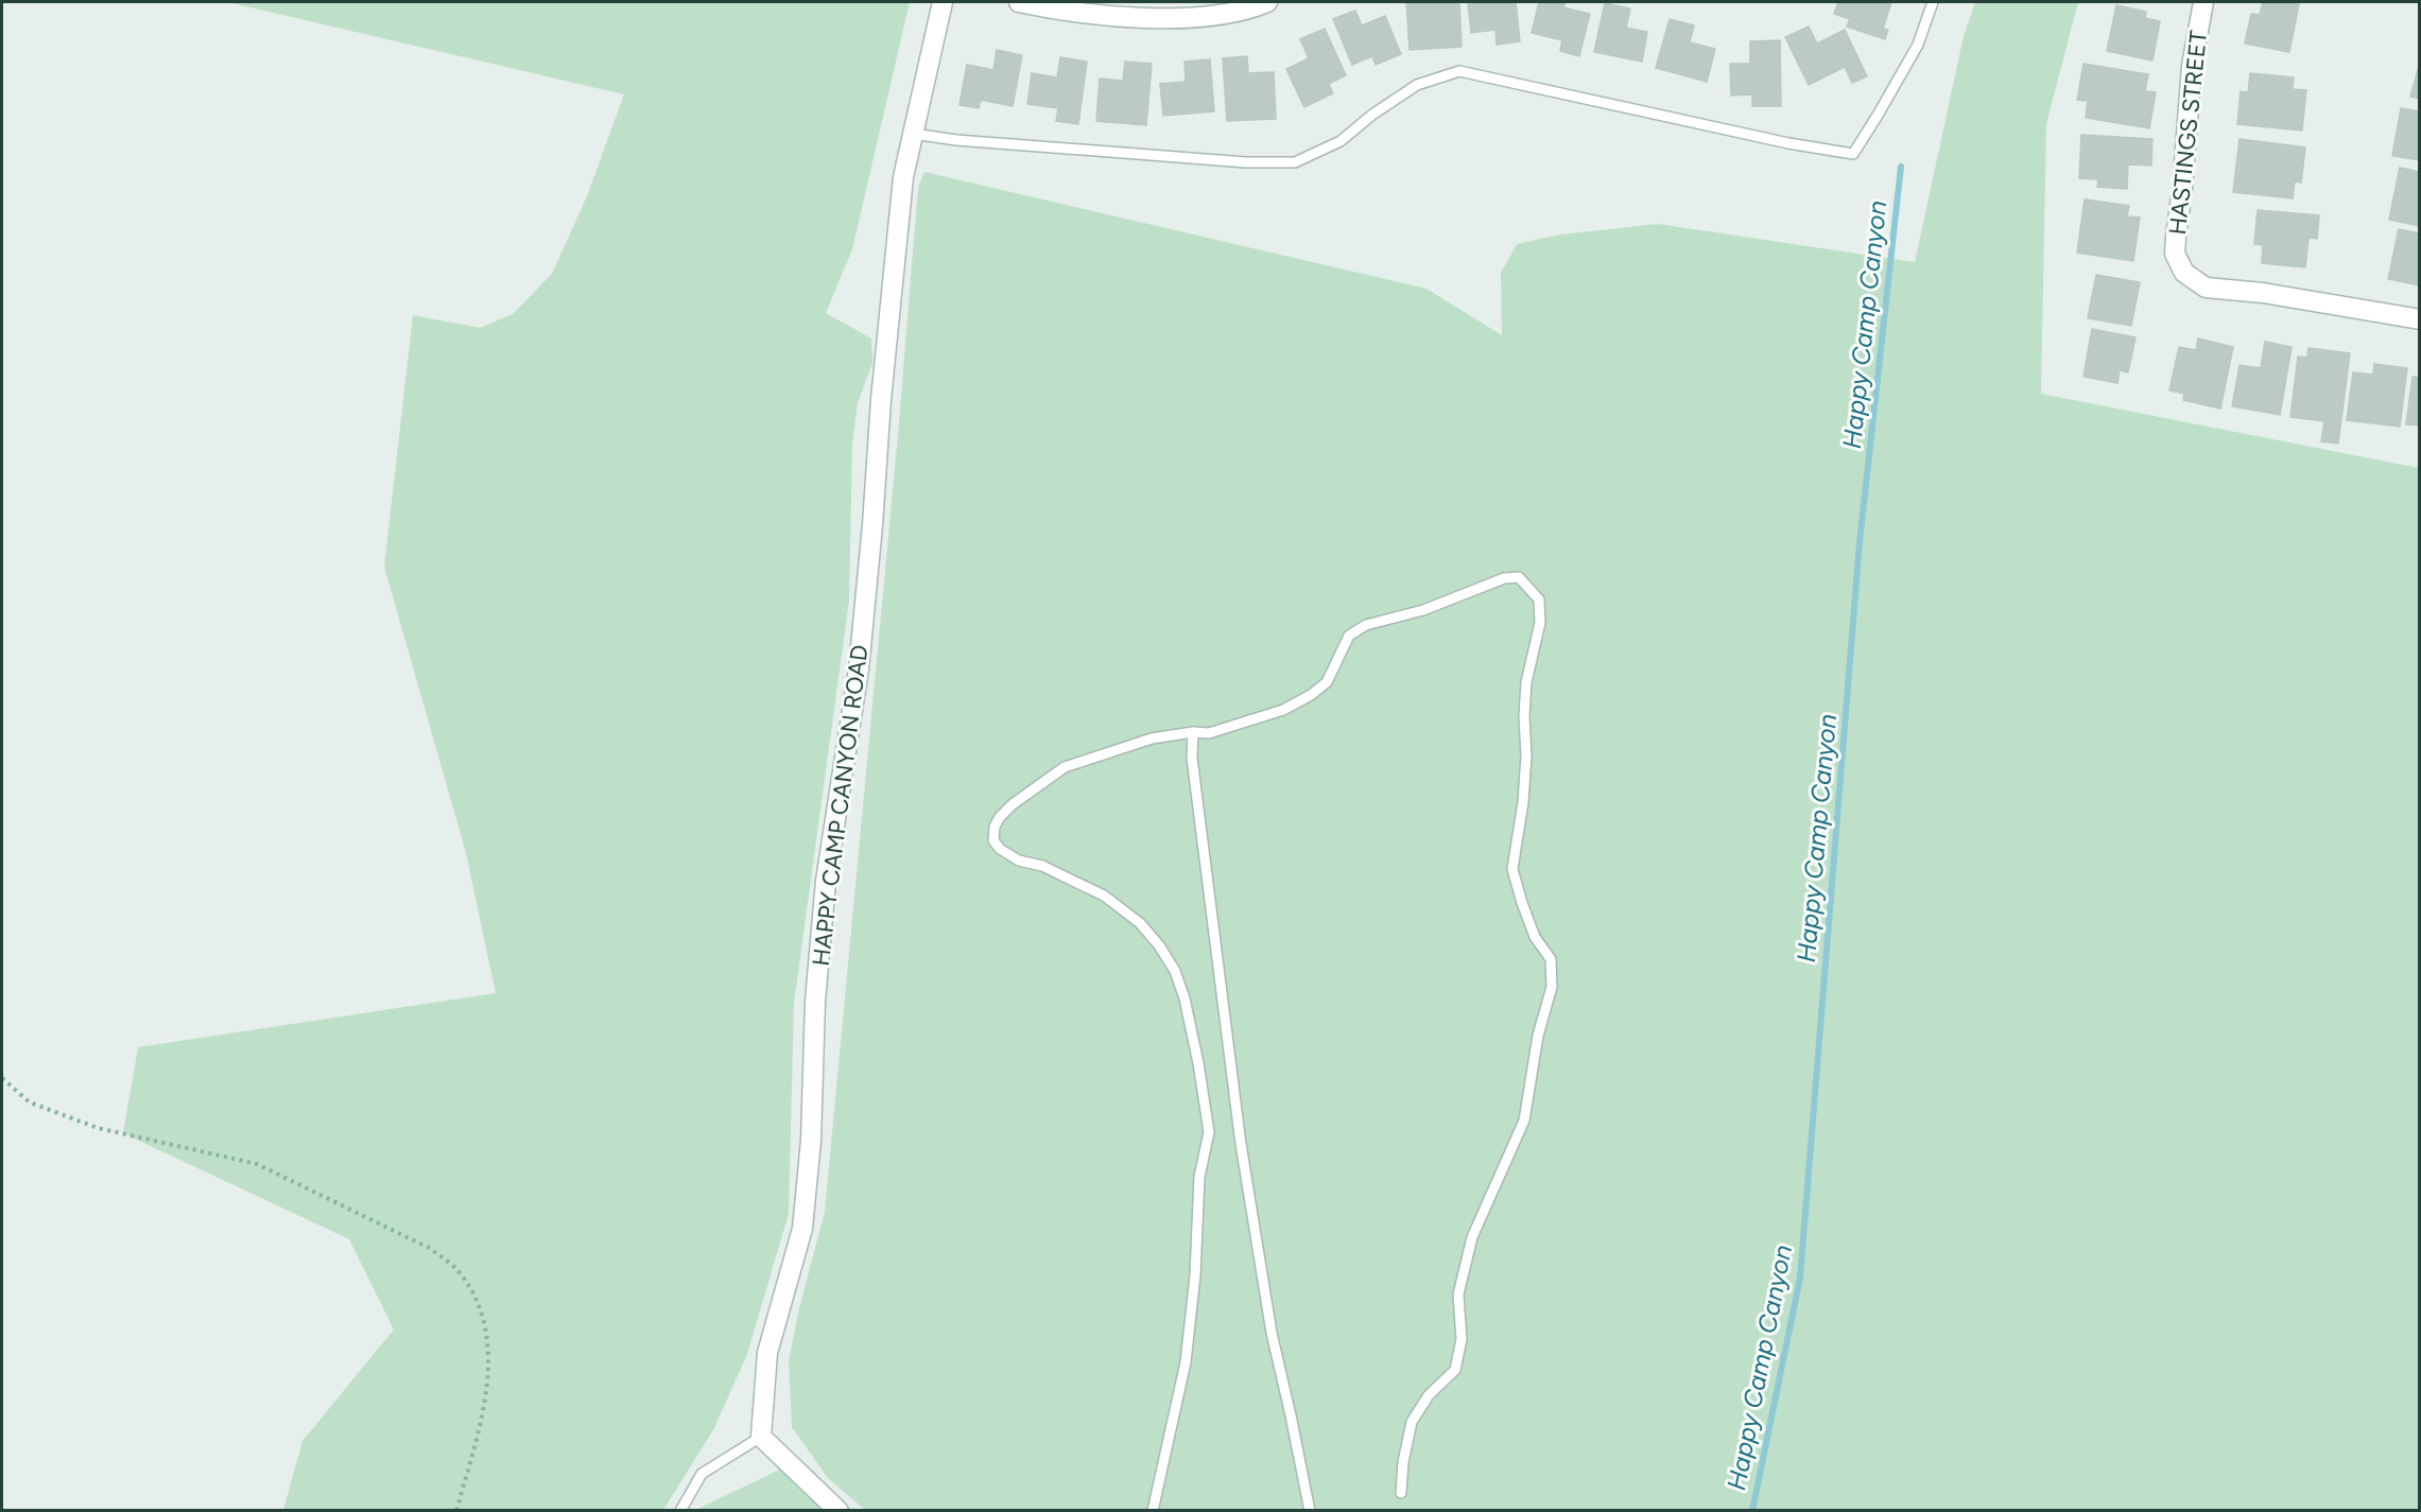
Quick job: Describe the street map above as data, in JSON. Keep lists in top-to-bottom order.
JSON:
{
  "streets": {
    "street": ["HASTINGS STREET", "HAPPY CAMP CANYON ROAD"]
  },
  "water": ["Happy Camp Canyon"]
}
